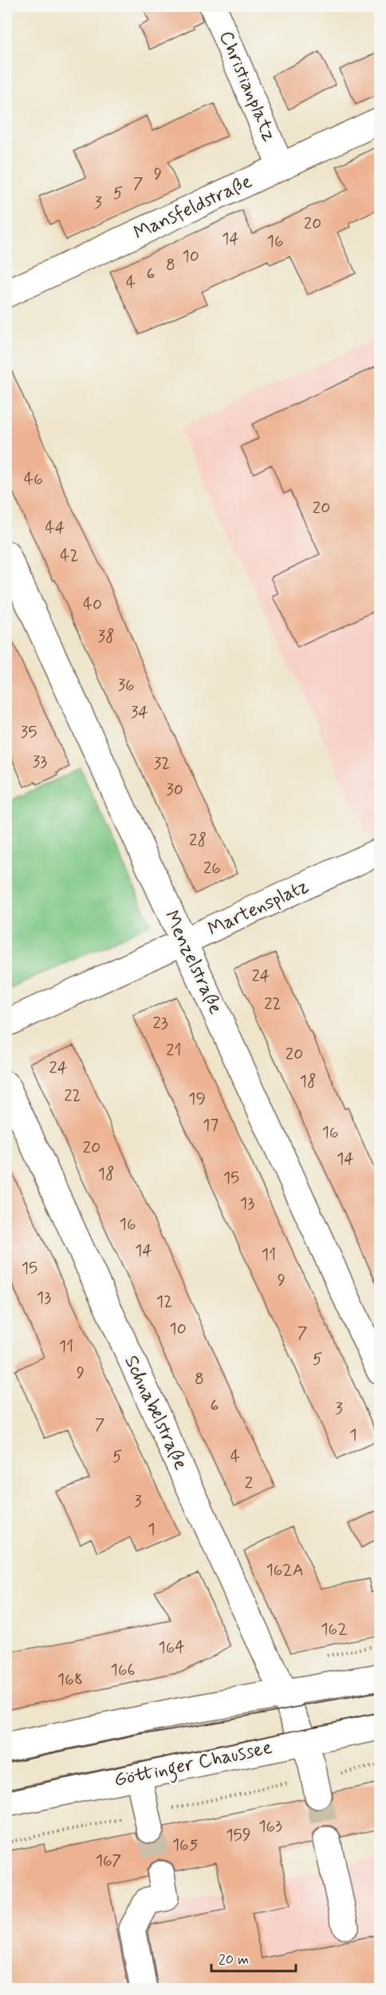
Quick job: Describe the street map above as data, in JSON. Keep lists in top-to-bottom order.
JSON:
{
  "streets": {
    "street": [
      "Christianplatz",
      "Mansfeldstraße",
      "Martensplatz",
      "Menzelstraße",
      "Schnabelstraße",
      "Göttinger Chaussee"
    ]
  },
  "crossings": [
    ["Christianplatz", "Mansfeldstraße"],
    ["Martensplatz", "Menzelstraße"],
    ["Schnabelstraße", "Göttinger Chaussee"]
  ],
  "house_numbers": [
    "9",
    "7",
    "5",
    "3",
    "20",
    "14",
    "16",
    "10",
    "8",
    "6",
    "4",
    "46",
    "20",
    "44",
    "42",
    "40",
    "38",
    "36",
    "34",
    "35",
    "33",
    "32",
    "30",
    "28",
    "26",
    "24",
    "22",
    "23",
    "21",
    "20",
    "24",
    "18",
    "22",
    "19",
    "17",
    "16",
    "20",
    "14",
    "18",
    "15",
    "13",
    "16",
    "14",
    "11",
    "15",
    "9",
    "13",
    "12",
    "10",
    "7",
    "11",
    "5",
    "9",
    "8",
    "6",
    "3",
    "7",
    "1",
    "5",
    "4",
    "2",
    "3",
    "1",
    "162A",
    "162",
    "164",
    "166",
    "168",
    "163",
    "159",
    "165",
    "167"
  ],
  "scale_bar": "20 m"
}
